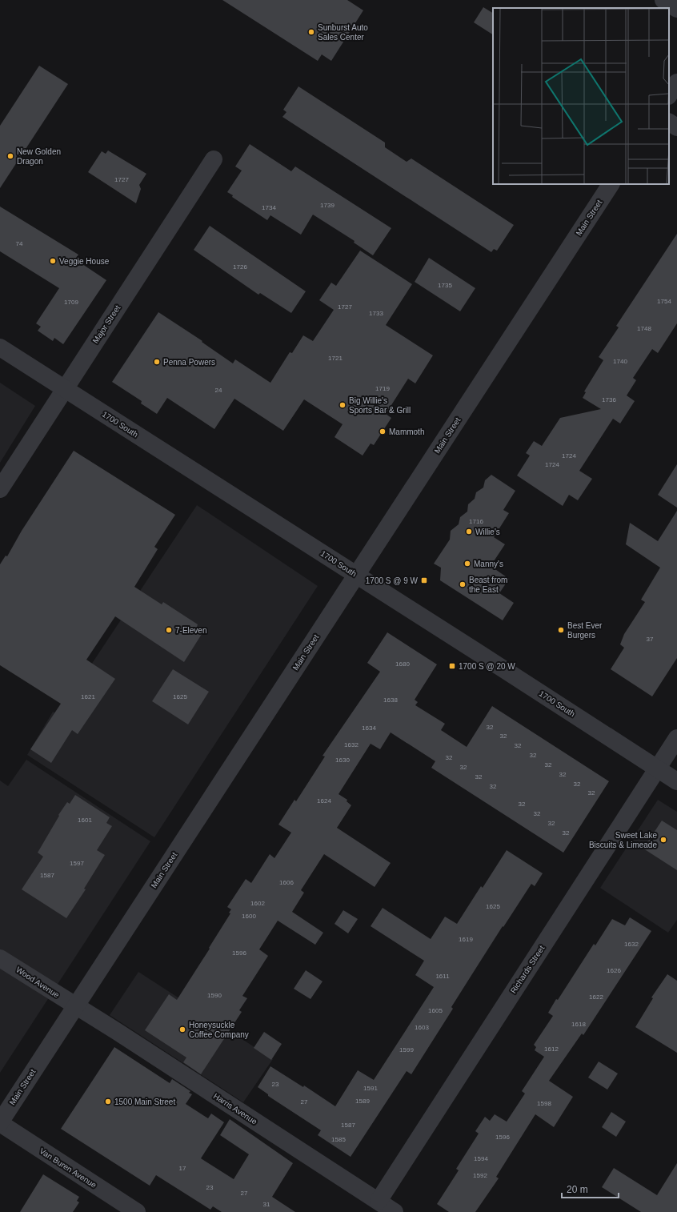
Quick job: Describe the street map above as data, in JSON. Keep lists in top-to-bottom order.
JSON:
{
  "streets": {
    "street": [
      "Main Street",
      "Major Street",
      "1700 South",
      "Richards Street",
      "Wood Avenue",
      "Harris Avenue",
      "Van Buren Avenue"
    ]
  },
  "crossings": [
    ["Main Street", "1700 South"],
    ["Main Street", "Wood Avenue"],
    ["Main Street", "Harris Avenue"],
    ["Main Street", "Van Buren Avenue"],
    ["Major Street", "1700 South"],
    ["1700 South", "Richards Street"],
    ["Richards Street", "Harris Avenue"],
    ["Wood Avenue", "Harris Avenue"]
  ],
  "places": {
    "other": [
      "Sunburst Auto Sales Center",
      "New Golden Dragon",
      "Veggie House",
      "Penna Powers",
      "Big Willie's Sports Bar & Grill",
      "Mammoth",
      "Willie's",
      "Manny's",
      "Beast from the East",
      "7-Eleven",
      "Best Ever Burgers",
      "Sweet Lake Biscuits & Limeade",
      "Honeysuckle Coffee Company",
      "1500 Main Street"
    ],
    "transit": ["1700 S @ 9 W", "1700 S @ 20 W"]
  },
  "house_numbers": [
    "1727",
    "1739",
    "1734",
    "74",
    "1726",
    "1735",
    "1754",
    "1709",
    "1727",
    "1733",
    "1748",
    "1721",
    "1740",
    "1719",
    "24",
    "1736",
    "1724",
    "1724",
    "1716",
    "37",
    "1680",
    "1621",
    "1625",
    "1638",
    "32",
    "1634",
    "32",
    "1632",
    "32",
    "32",
    "32",
    "1630",
    "32",
    "32",
    "32",
    "32",
    "32",
    "32",
    "32",
    "1624",
    "32",
    "32",
    "1601",
    "32",
    "32",
    "1597",
    "1587",
    "1606",
    "1602",
    "1625",
    "1600",
    "1619",
    "1632",
    "1596",
    "1626",
    "1611",
    "1590",
    "1622",
    "1605",
    "1618",
    "1603",
    "1612",
    "1599",
    "23",
    "1591",
    "1589",
    "27",
    "1598",
    "1587",
    "1596",
    "1585",
    "1594",
    "17",
    "1592",
    "23",
    "27",
    "31"
  ],
  "scale_bar": "20 m"
}
